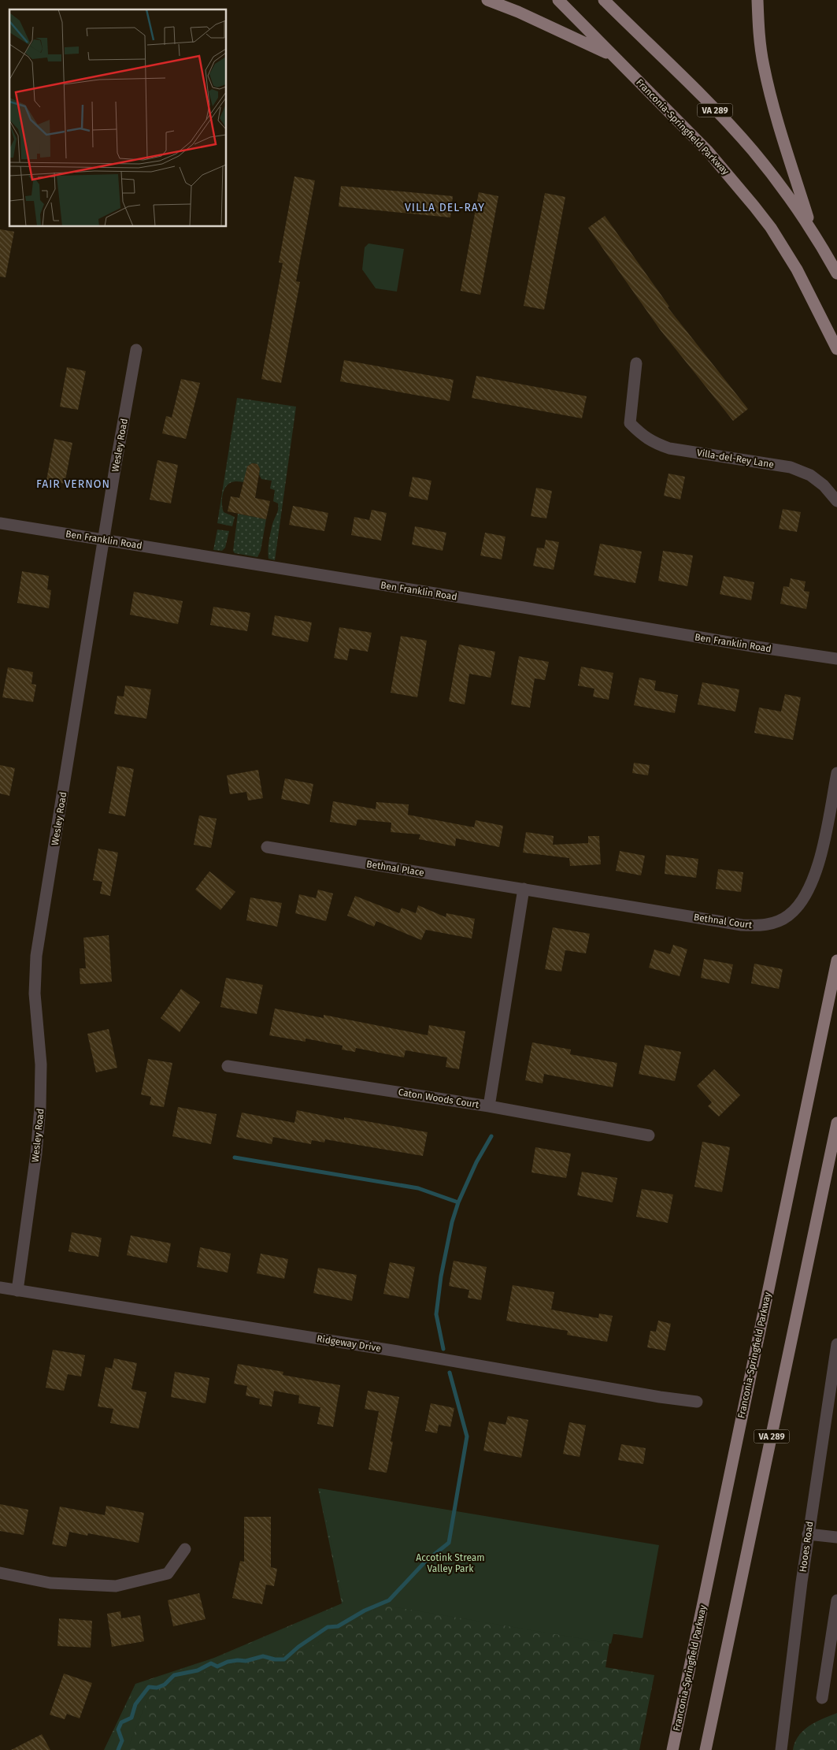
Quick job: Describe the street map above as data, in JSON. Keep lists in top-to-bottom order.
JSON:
{
  "streets": {
    "main road": ["VA 289", "Franconia-Springfield Parkway"],
    "street": [
      "Wesley Road",
      "Villa-del-Rey Lane",
      "Ben Franklin Road",
      "Bethnal Place",
      "Bethnal Court",
      "Caton Woods Court",
      "Ridgeway Drive",
      "Hooes Road"
    ]
  },
  "crossings": [
    ["Wesley Road", "Ben Franklin Road"],
    ["Wesley Road", "Ridgeway Drive"],
    ["Bethnal Place", "Bethnal Court"]
  ],
  "districts": ["VILLA DEL-RAY", "FAIR VERNON"],
  "parks": ["Accotink Stream Valley Park"]
}
